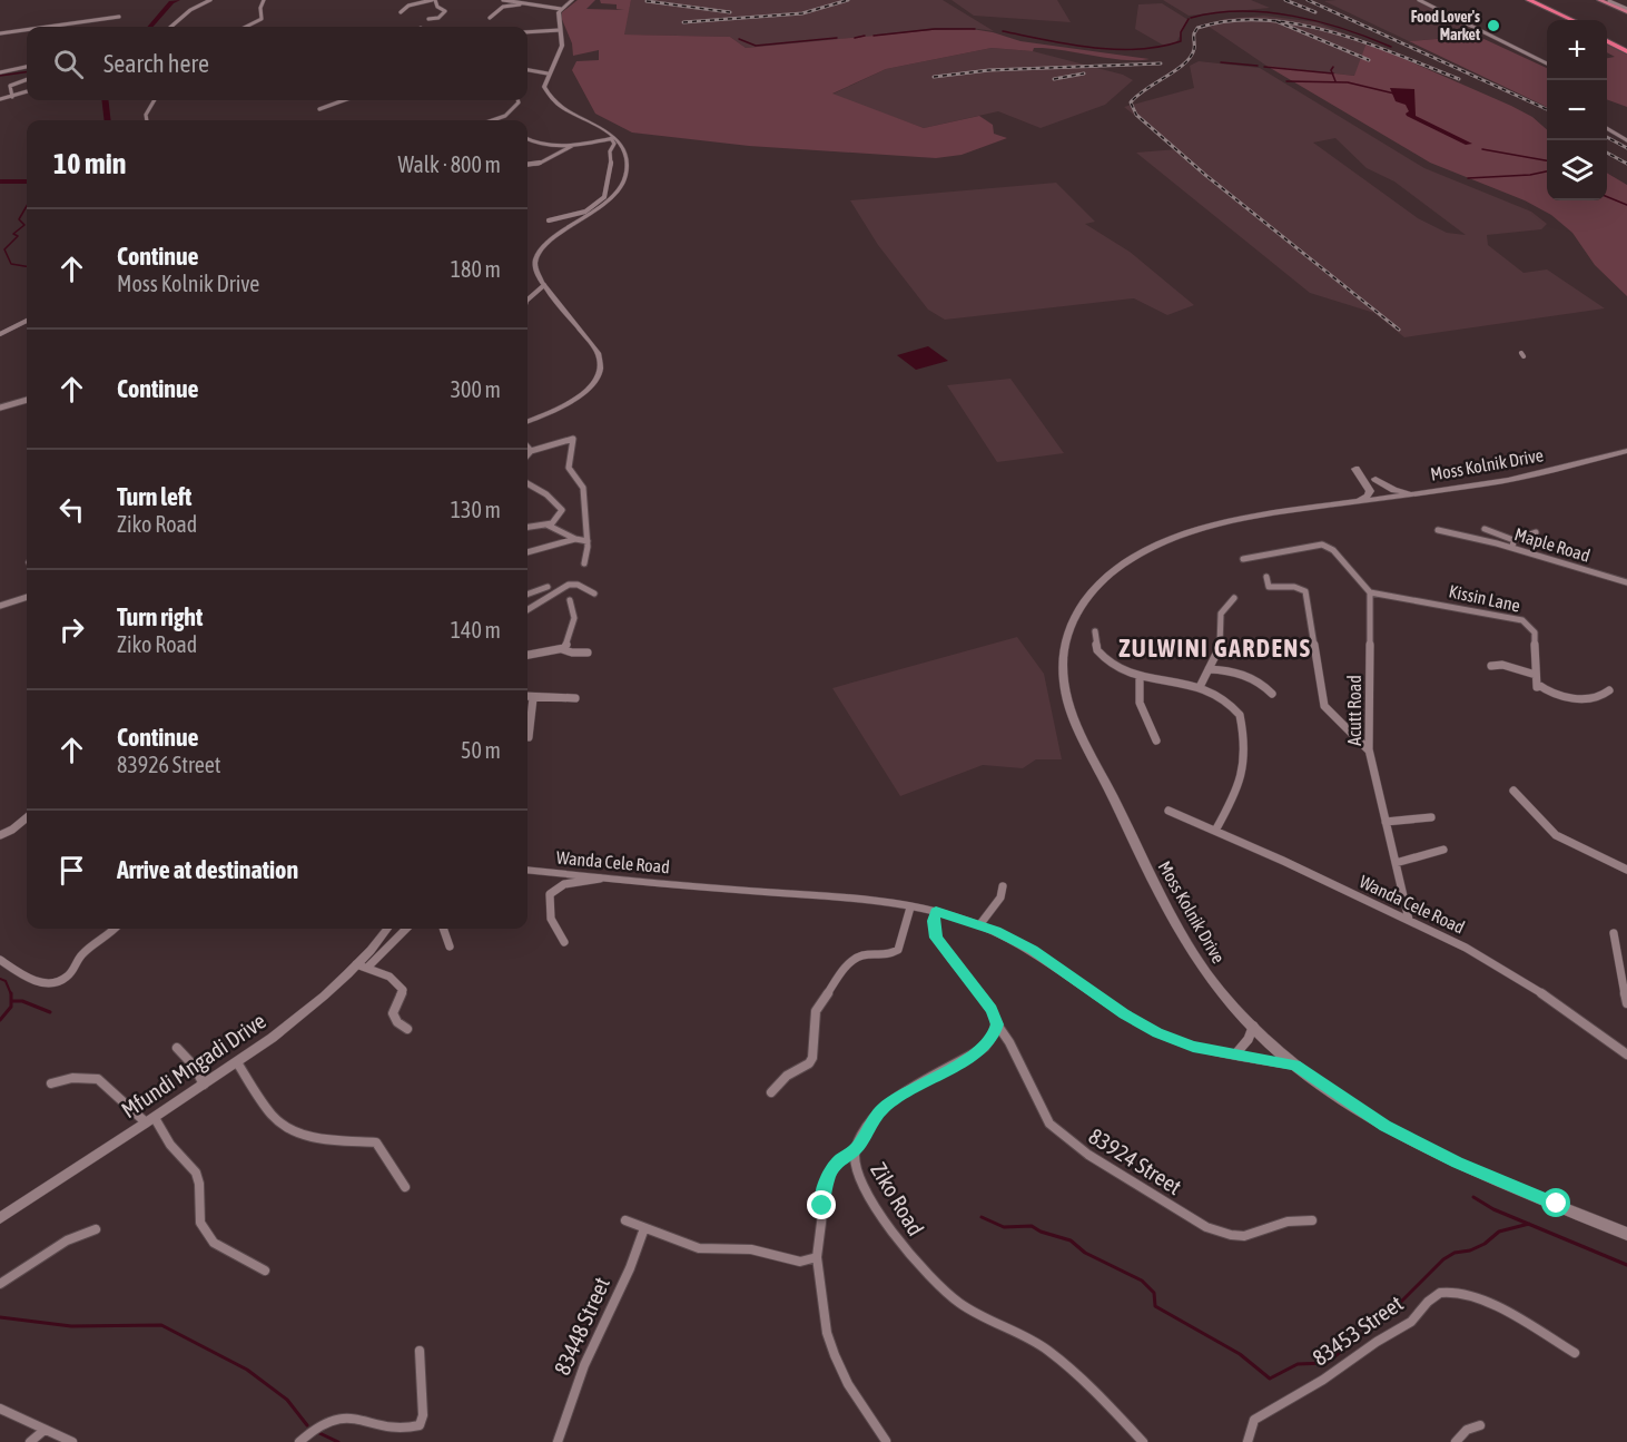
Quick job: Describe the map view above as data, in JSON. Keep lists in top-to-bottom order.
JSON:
{
  "streets": {
    "main road": ["Moss Kolnik Drive"],
    "street": [
      "Maple Road",
      "Kissin Lane",
      "Acutt Road",
      "Wanda Cele Road",
      "Mfundi Mngadi Drive",
      "83924 Street",
      "Ziko Road",
      "83448 Street",
      "83453 Street"
    ]
  },
  "crossings": [
    ["Moss Kolnik Drive", "Wanda Cele Road"],
    ["Kissin Lane", "Acutt Road"],
    ["Acutt Road", "Wanda Cele Road"],
    ["83924 Street", "Ziko Road"]
  ],
  "districts": ["ZULWINI GARDENS"],
  "places": ["Food Lover's Market"],
  "page": {
    "map_buttons": ["+", "−"],
    "search": "Search here",
    "heading": ["10 min", "Walk · 800 m"],
    "list": [
      ["Continue", "Moss Kolnik Drive", "180 m"],
      ["Continue", "300 m"],
      ["Turn left", "Ziko Road", "130 m"],
      ["Turn right", "Ziko Road", "140 m"],
      ["Continue", "83926 Street", "50 m"],
      "Arrive at destination"
    ]
  }
}
